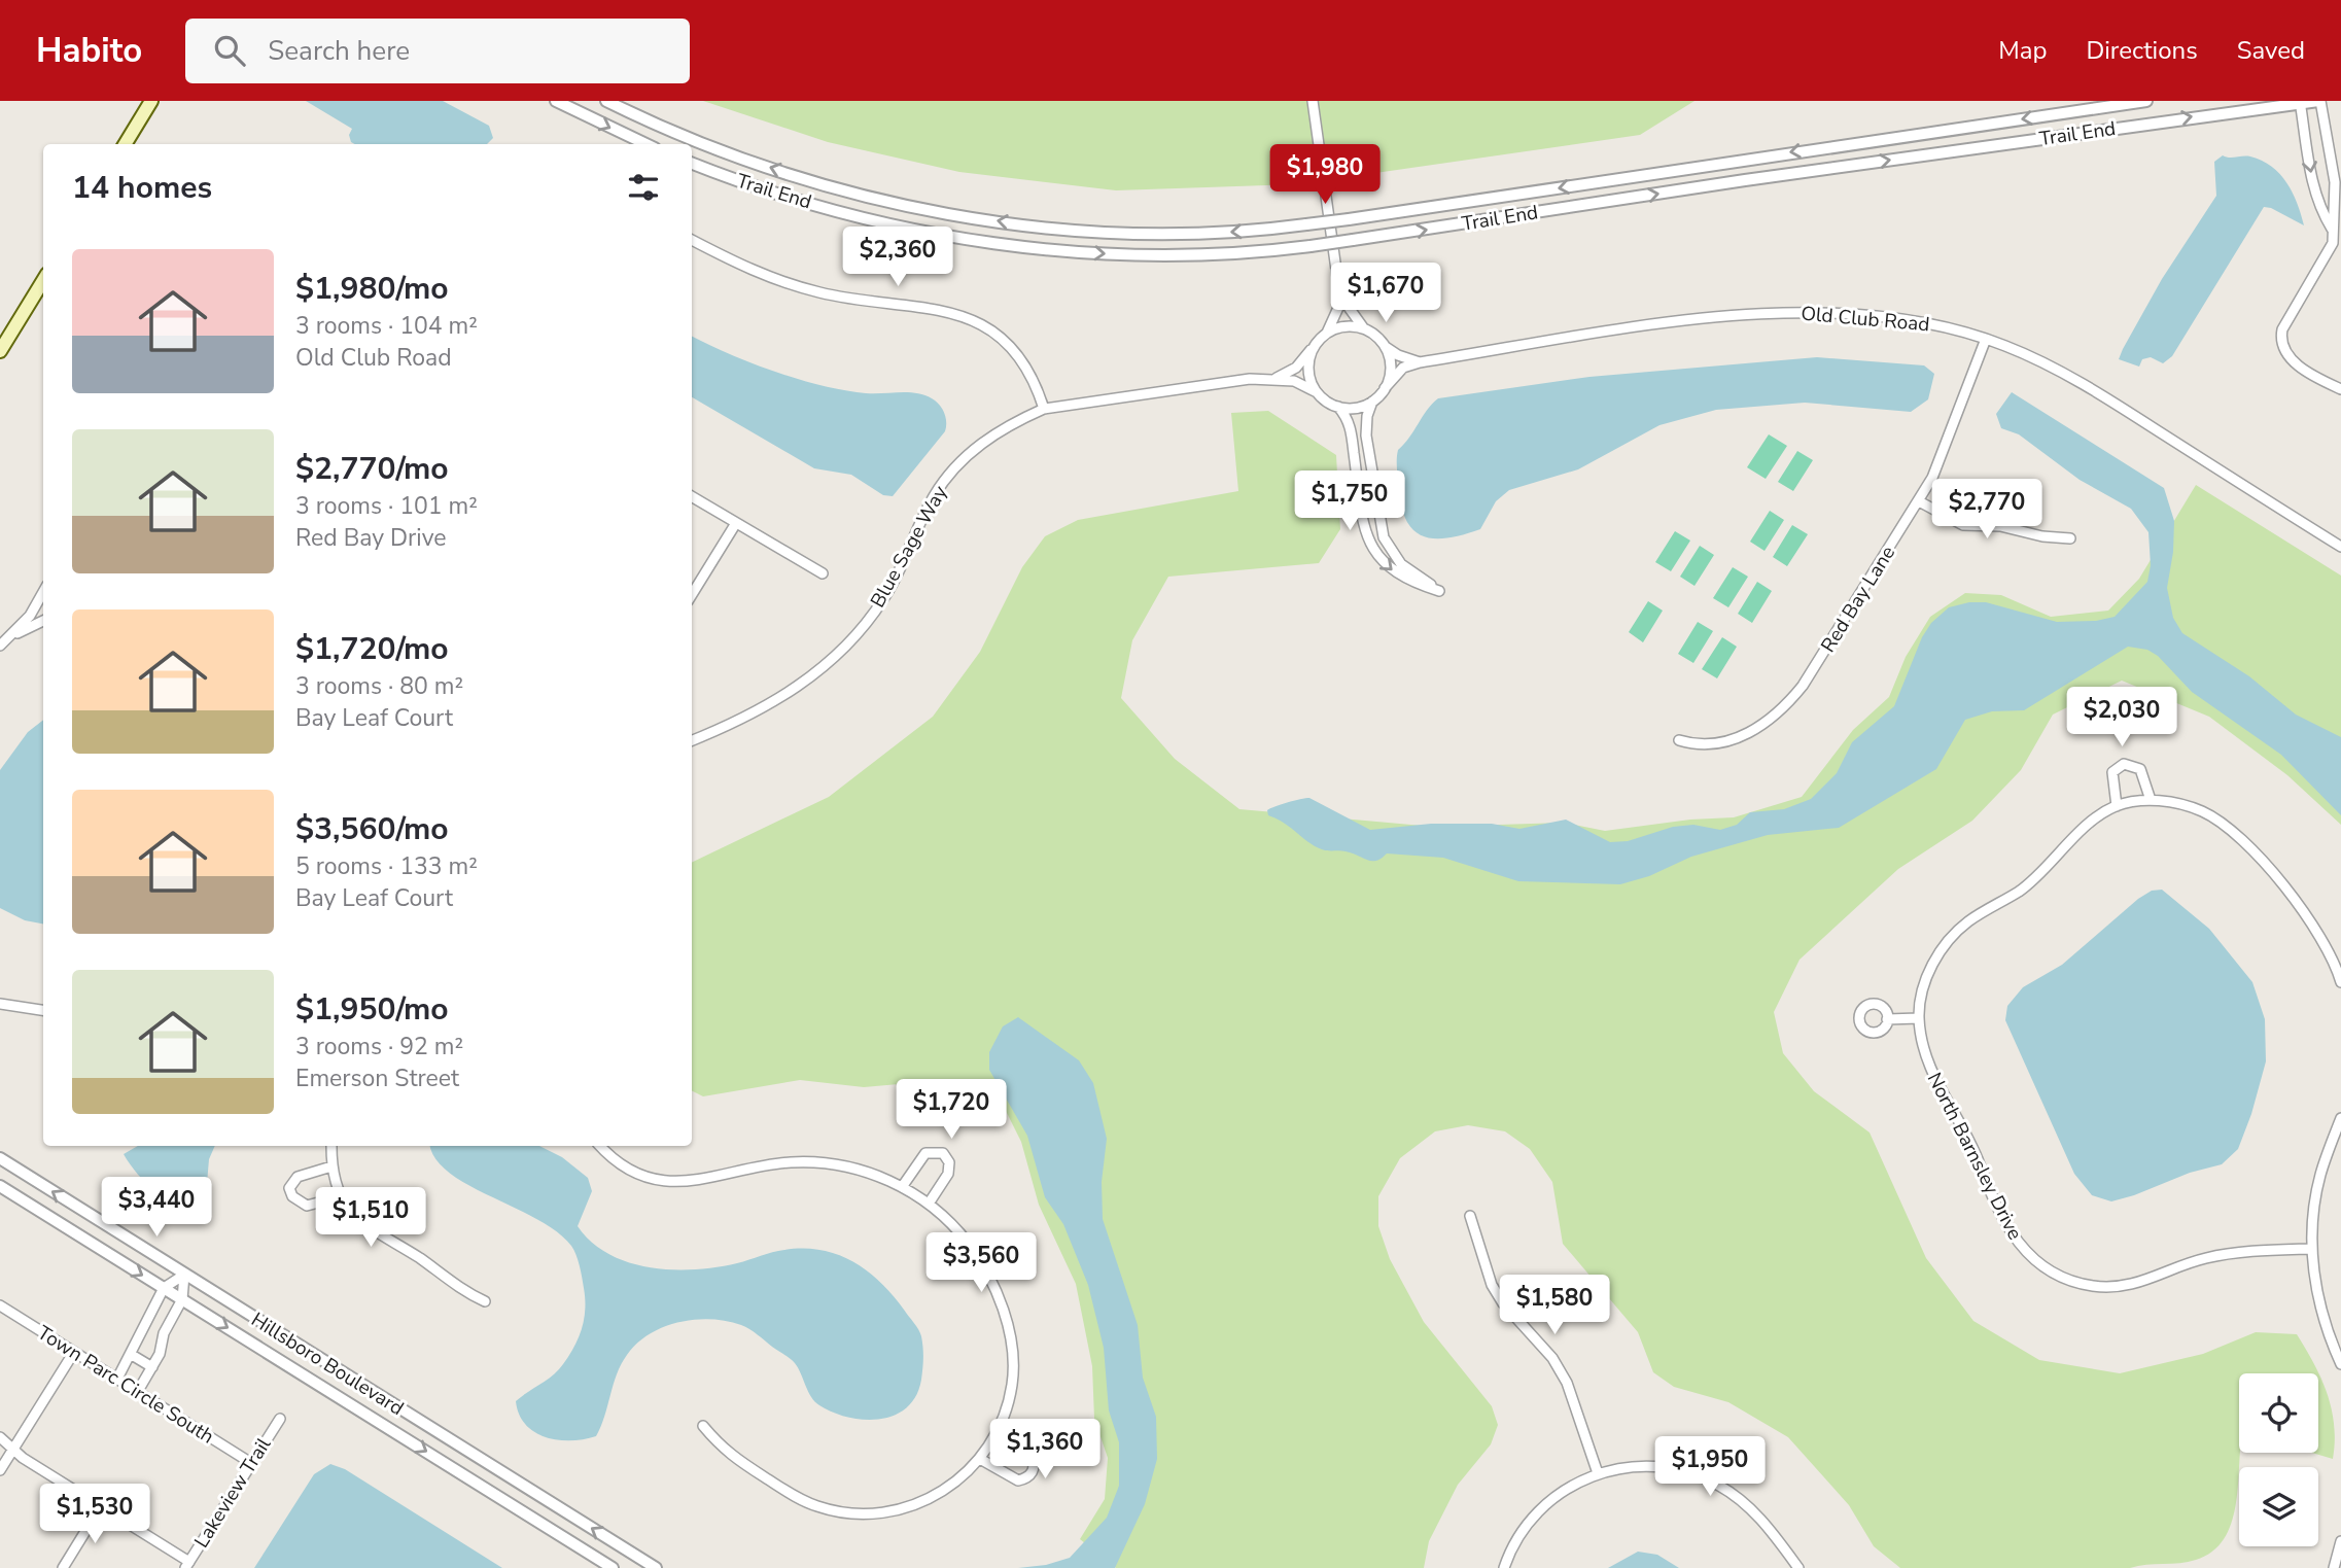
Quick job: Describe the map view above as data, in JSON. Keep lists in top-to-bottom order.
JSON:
{
  "streets": {
    "street": [
      "Trail End",
      "Old Club Road",
      "Blue Sage Way",
      "Red Bay Lane",
      "North Barnsley Drive",
      "Hillsboro Boulevard",
      "Town Parc Circle South",
      "Lakeview Trail"
    ]
  },
  "crossings": [
    ["Old Club Road", "Blue Sage Way"],
    ["Old Club Road", "Red Bay Lane"],
    ["Town Parc Circle South", "Lakeview Trail"]
  ],
  "page": {
    "header": "Habito",
    "search": "Search here",
    "nav": ["Map", "Directions", "Saved"],
    "price": [
      "$1,980",
      "$2,360",
      "$1,670",
      "$1,750",
      "$2,770",
      "$2,030",
      "$1,720",
      "$3,440",
      "$1,510",
      "$3,560",
      "$1,580",
      "$1,360",
      "$1,950",
      "$1,530"
    ],
    "heading": "14 homes",
    "list": [
      {
        "name": "$1,980/mo",
        "note": "3 rooms · 104 m² · Old Club Road"
      },
      {
        "name": "$2,770/mo",
        "note": "3 rooms · 101 m² · Red Bay Drive"
      },
      {
        "name": "$1,720/mo",
        "note": "3 rooms · 80 m² · Bay Leaf Court"
      },
      {
        "name": "$3,560/mo",
        "note": "5 rooms · 133 m² · Bay Leaf Court"
      },
      {
        "name": "$1,950/mo",
        "note": "3 rooms · 92 m² · Emerson Street"
      }
    ]
  }
}
